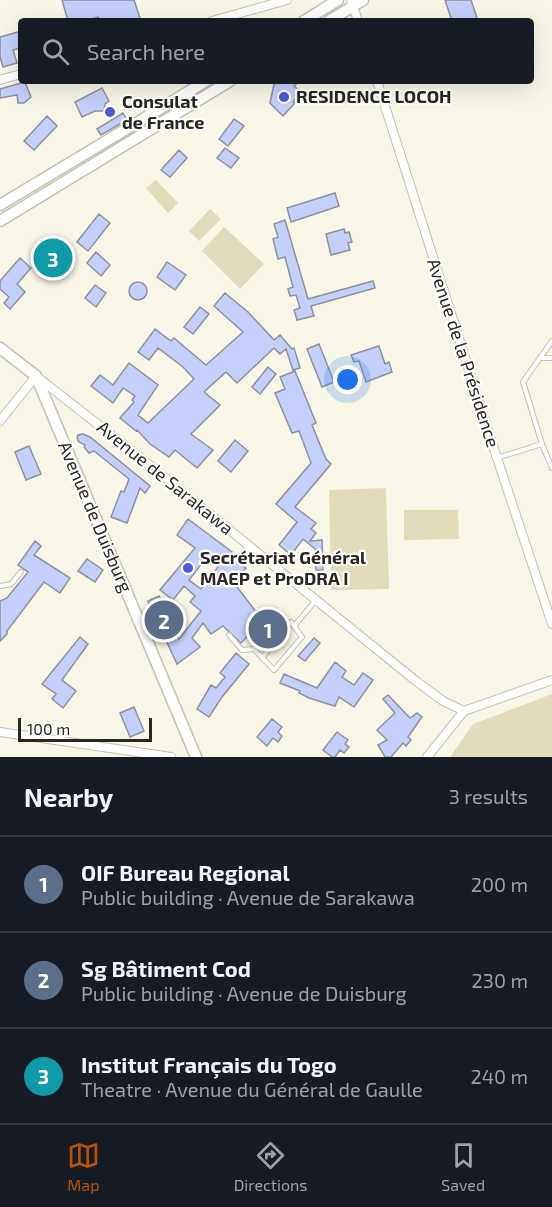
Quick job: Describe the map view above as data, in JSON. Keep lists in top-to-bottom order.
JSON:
{
  "streets": {
    "street": ["Avenue de la Présidence", "Avenue de Sarakawa", "Avenue de Duisburg"]
  },
  "crossings": [
    ["Avenue de Sarakawa", "Avenue de Duisburg"]
  ],
  "places": ["RESIDENCE LOCOH", "Consulat de France", "Secrétariat Général MAEP et ProDRA I"],
  "scale_bar": "100 m",
  "page": {
    "search": "Search here",
    "pins": ["3", "2", "1"],
    "scale": "100 m",
    "heading": ["Nearby", "3 results"],
    "list": [
      {
        "mark": "1",
        "name": "OIF Bureau Regional",
        "note": "Public building · Avenue de Sarakawa",
        "value": "200 m"
      },
      {
        "mark": "2",
        "name": "Sg Bâtiment Cod",
        "note": "Public building · Avenue de Duisburg",
        "value": "230 m"
      },
      {
        "mark": "3",
        "name": "Institut Français du Togo",
        "note": "Theatre · Avenue du Général de Gaulle",
        "value": "240 m"
      }
    ],
    "nav": ["Map", "Directions", "Saved"]
  }
}
